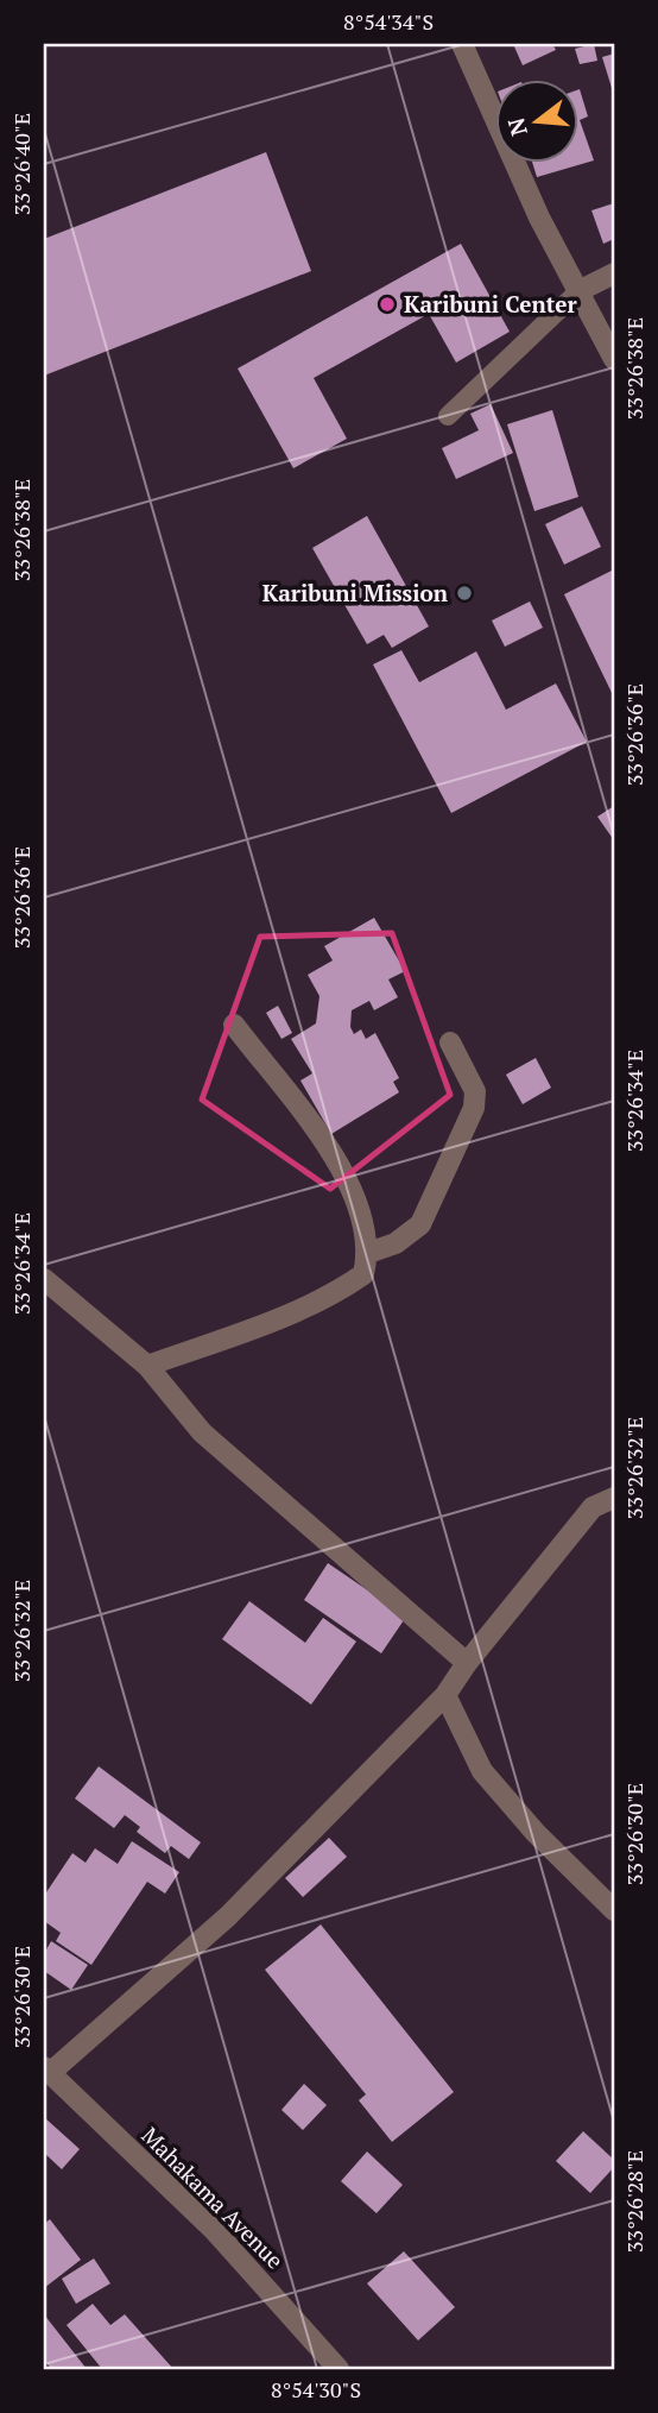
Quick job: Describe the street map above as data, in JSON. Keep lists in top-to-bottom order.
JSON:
{
  "streets": {
    "street": ["Mahakama Avenue"]
  },
  "places": ["Karibuni Center", "Karibuni Mission"],
  "north": "left",
  "coordinates": [
    "8°54'34\"S",
    "33°26'40\"E",
    "33°26'38\"E",
    "33°26'36\"E",
    "33°26'34\"E",
    "33°26'32\"E",
    "33°26'30\"E",
    "33°26'28\"E",
    "8°54'30\"S"
  ]
}
